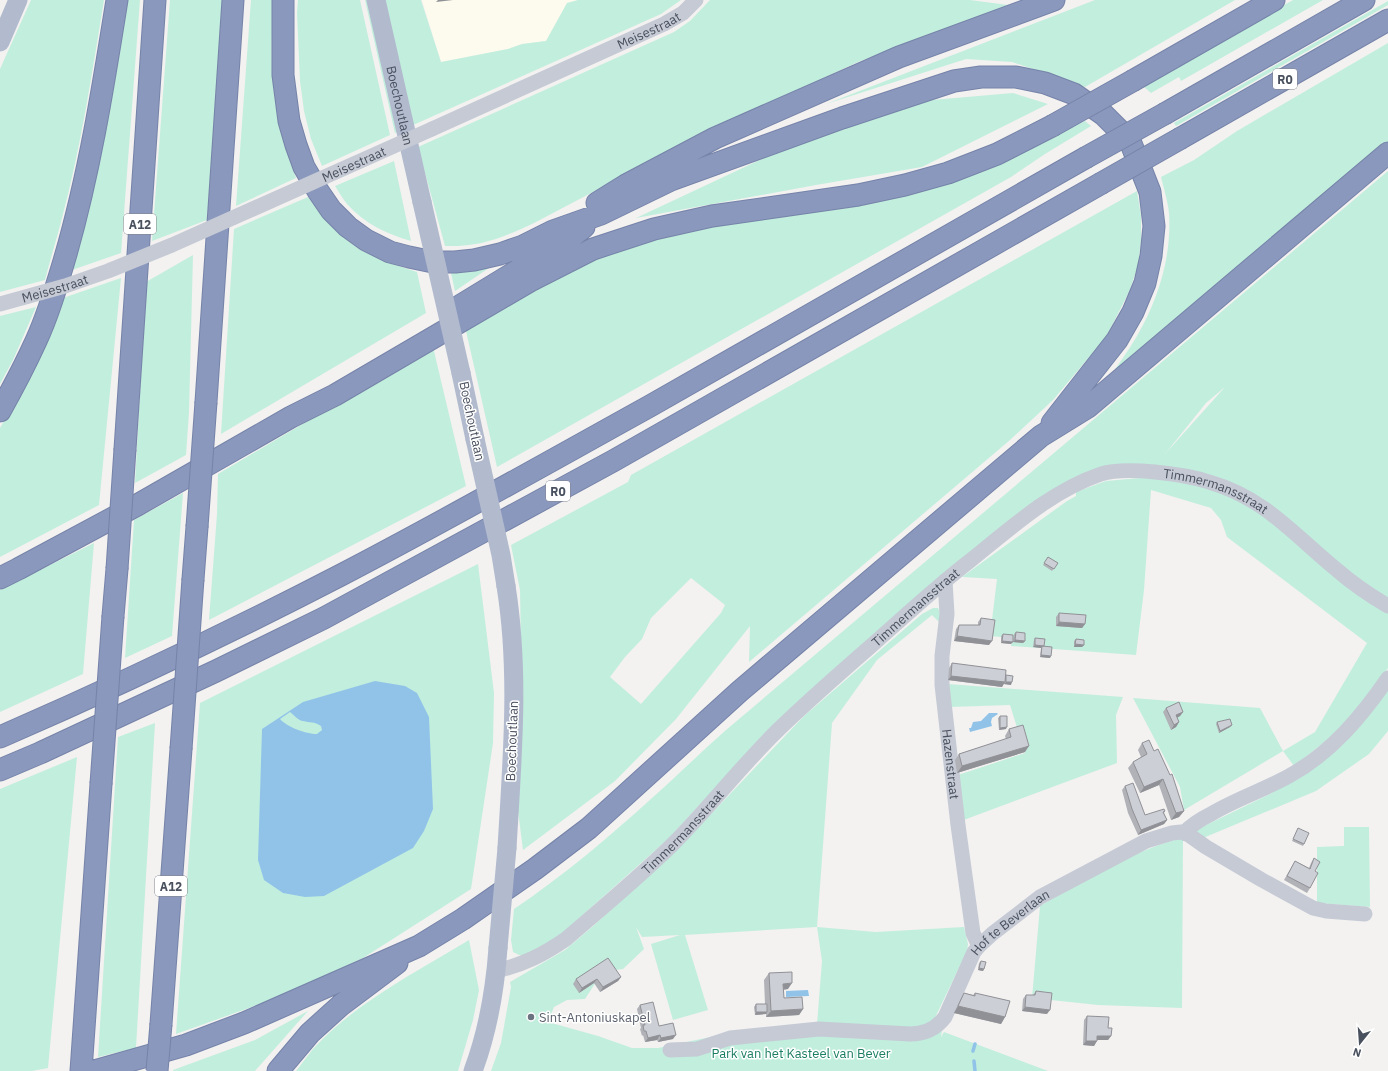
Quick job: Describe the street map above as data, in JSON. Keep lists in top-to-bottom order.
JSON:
{
  "streets": {
    "highway": ["R0", "A12"],
    "main road": ["Boechoutlaan"],
    "street": [
      "Meisestraat",
      "Timmermansstraat",
      "Hazenstraat",
      "Hof te Beverlaan"
    ]
  },
  "crossings": [
    ["Boechoutlaan", "Timmermansstraat"],
    ["Timmermansstraat", "Hazenstraat"],
    ["Hazenstraat", "Hof te Beverlaan"]
  ],
  "parks": ["Park van het Kasteel van Bever"],
  "places": ["Sint-Antoniuskapel"],
  "north": "bottom"
}
